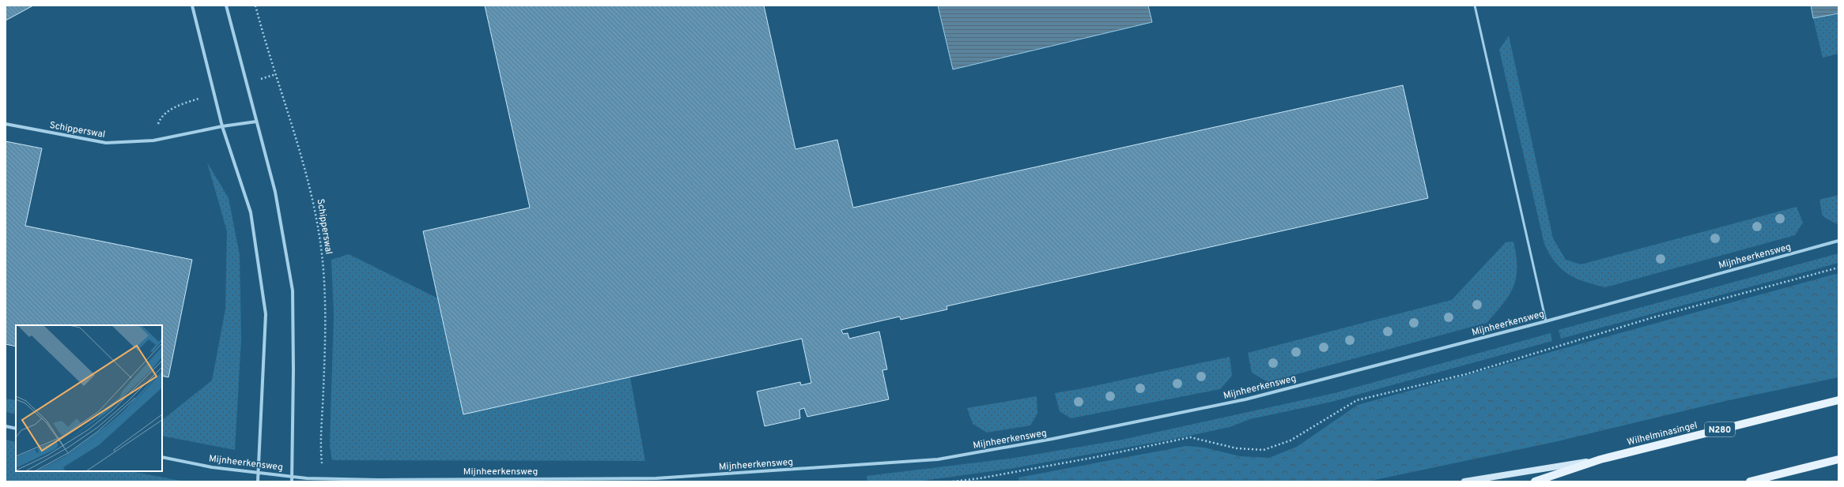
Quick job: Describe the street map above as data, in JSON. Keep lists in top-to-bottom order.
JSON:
{
  "streets": {
    "main road": ["N280", "Wilhelminasingel"],
    "street": ["Schipperswal", "Mijnheerkensweg"]
  }
}
